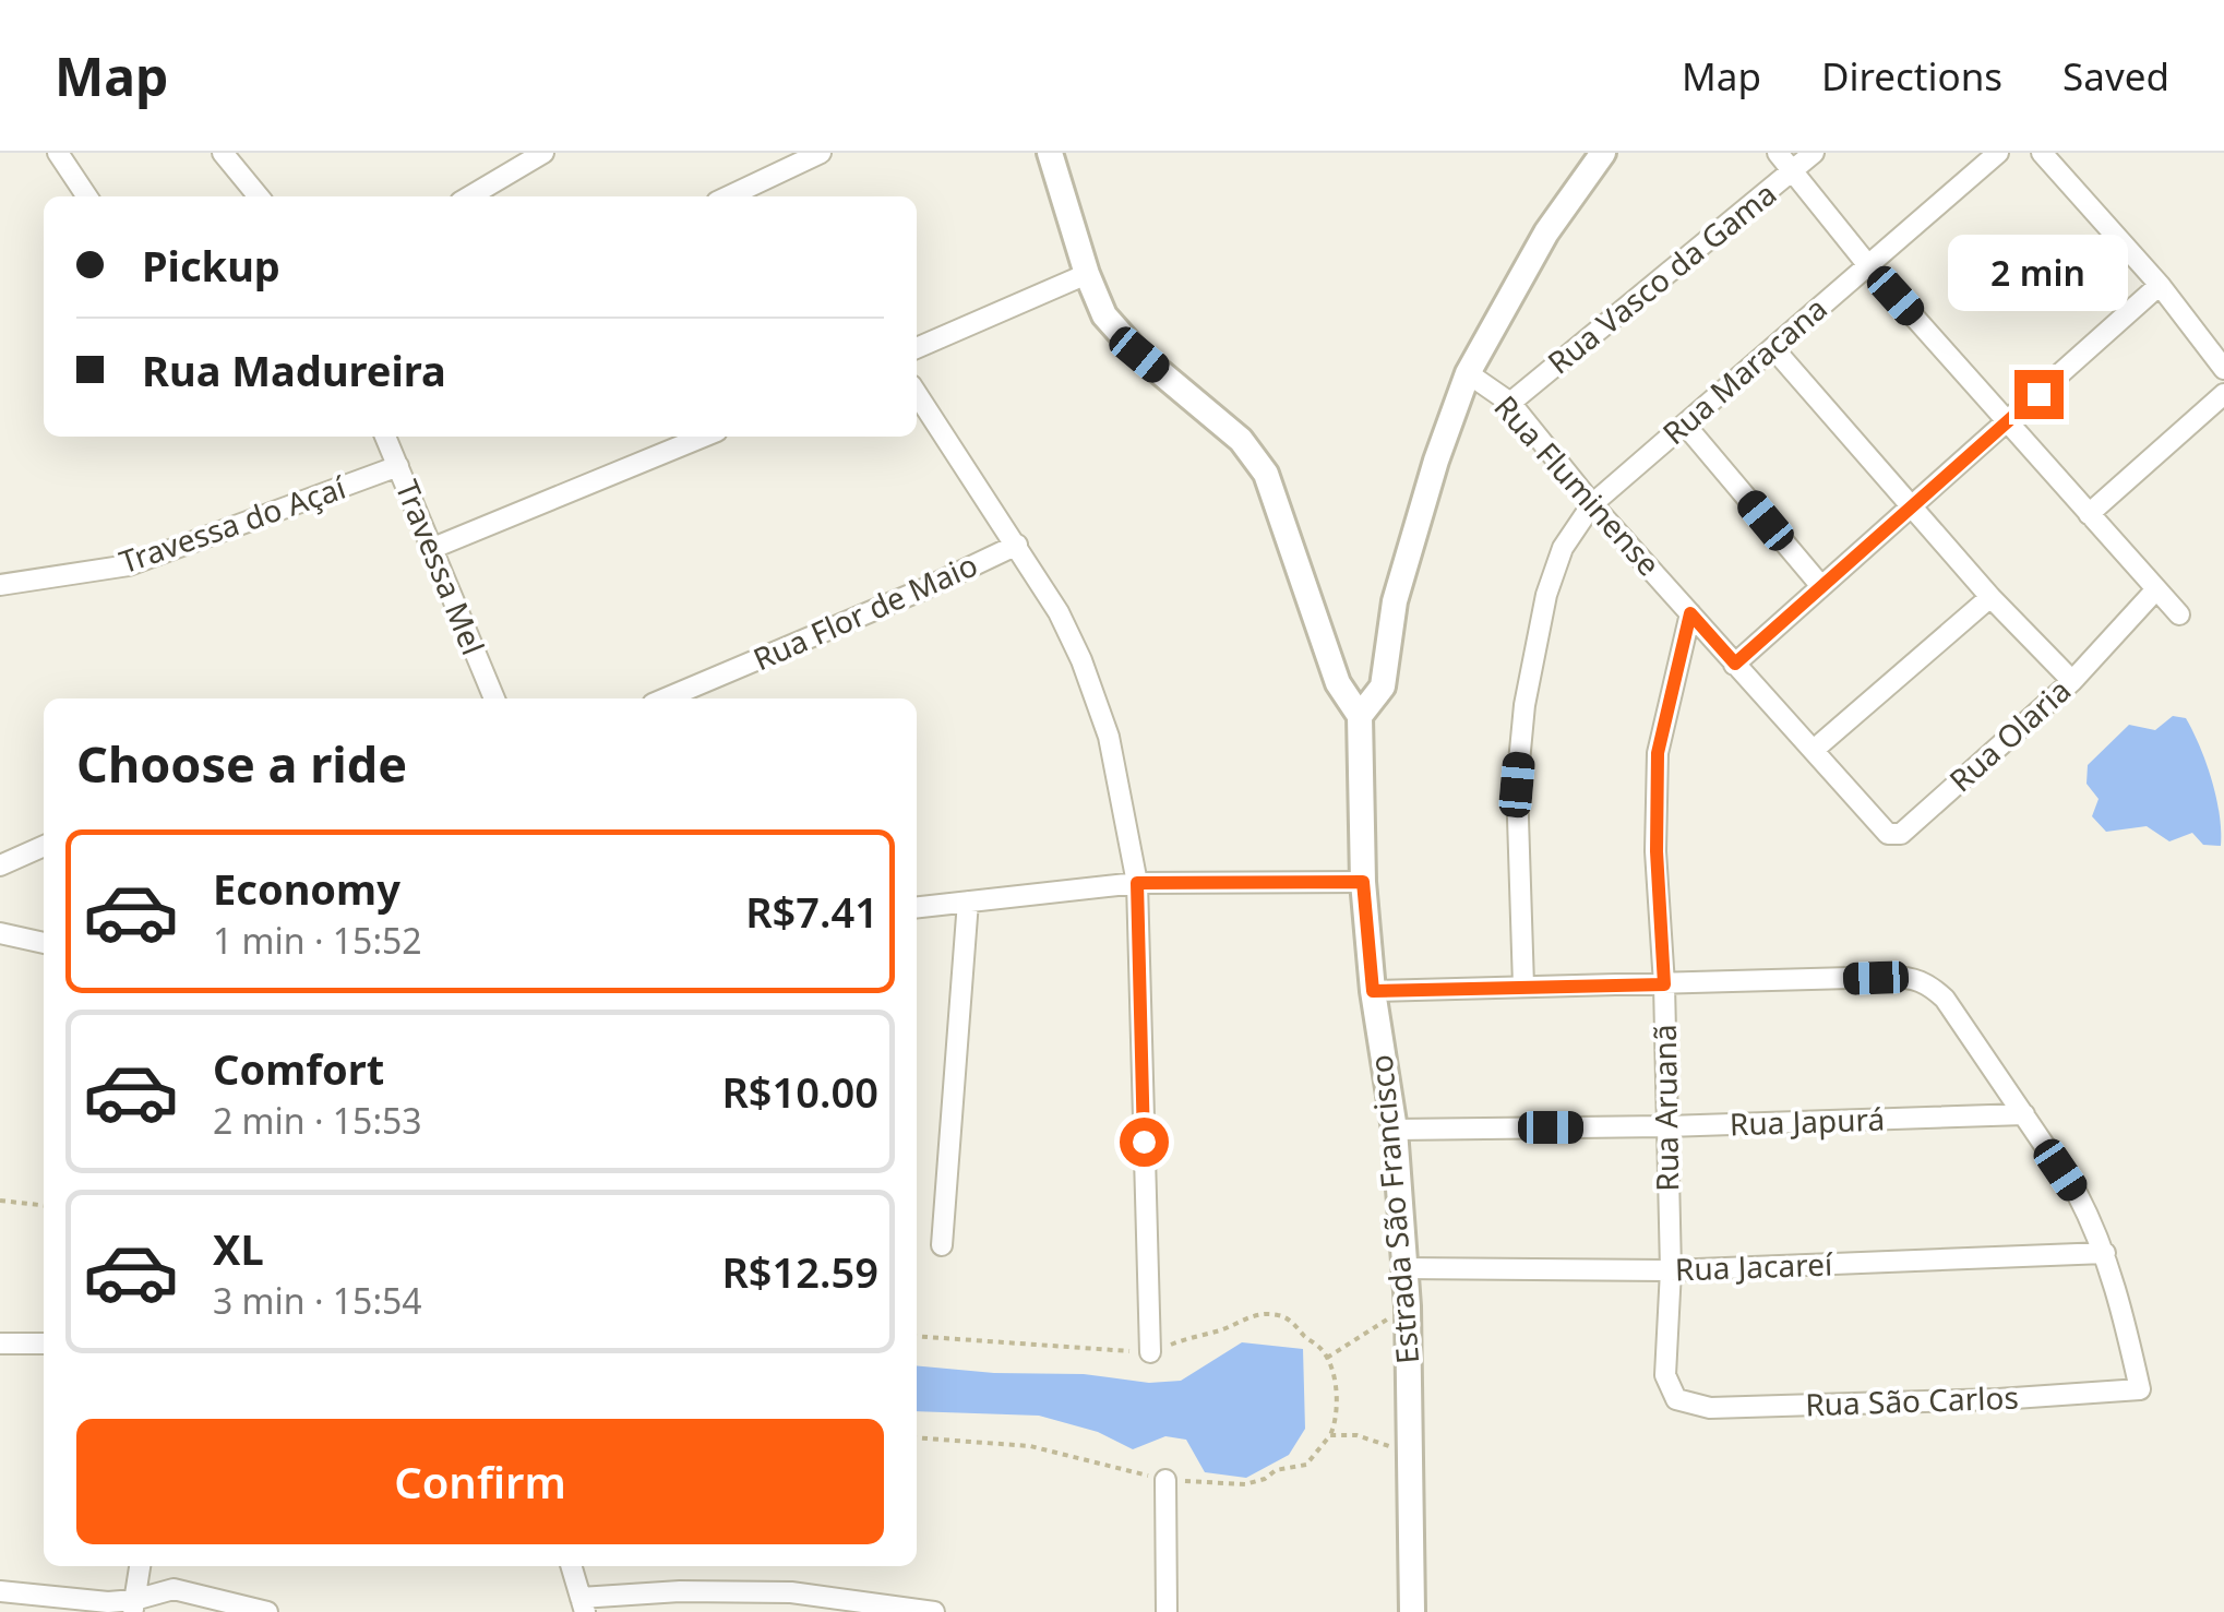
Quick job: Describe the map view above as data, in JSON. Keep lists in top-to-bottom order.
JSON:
{
  "streets": {
    "street": [
      "Rua Vasco da Gama",
      "Rua Maracana",
      "Rua Fluminense",
      "Travessa do Açaí",
      "Travessa Mel",
      "Rua Flor de Maio",
      "Rua Olaria",
      "Rua Aruanã",
      "Rua Japurá",
      "Estrada São Francisco",
      "Rua Jacareí",
      "Rua São Carlos"
    ]
  },
  "crossings": [
    ["Rua Vasco da Gama", "Rua Fluminense"],
    ["Rua Maracana", "Rua Fluminense"],
    ["Rua Fluminense", "Rua Olaria"],
    ["Rua Fluminense", "Rua Aruanã"],
    ["Travessa do Açaí", "Travessa Mel"],
    ["Rua Aruanã", "Rua Japurá"],
    ["Rua Aruanã", "Rua Jacareí"],
    ["Rua Aruanã", "Rua São Carlos"],
    ["Rua Japurá", "Estrada São Francisco"],
    ["Estrada São Francisco", "Rua Jacareí"],
    ["Rua Jacareí", "Rua São Carlos"]
  ],
  "page": {
    "header": "Map",
    "nav": ["Map", "Directions", "Saved"],
    "banner": ["Pickup", "Rua Madureira"],
    "bubble": "2 min",
    "heading": "Choose a ride",
    "list": [
      {
        "name": "Economy",
        "note": "1 min · 15:52",
        "value": "R$7.41"
      },
      {
        "name": "Comfort",
        "note": "2 min · 15:53",
        "value": "R$10.00"
      },
      {
        "name": "XL",
        "note": "3 min · 15:54",
        "value": "R$12.59"
      }
    ],
    "buttons": "Confirm"
  }
}
